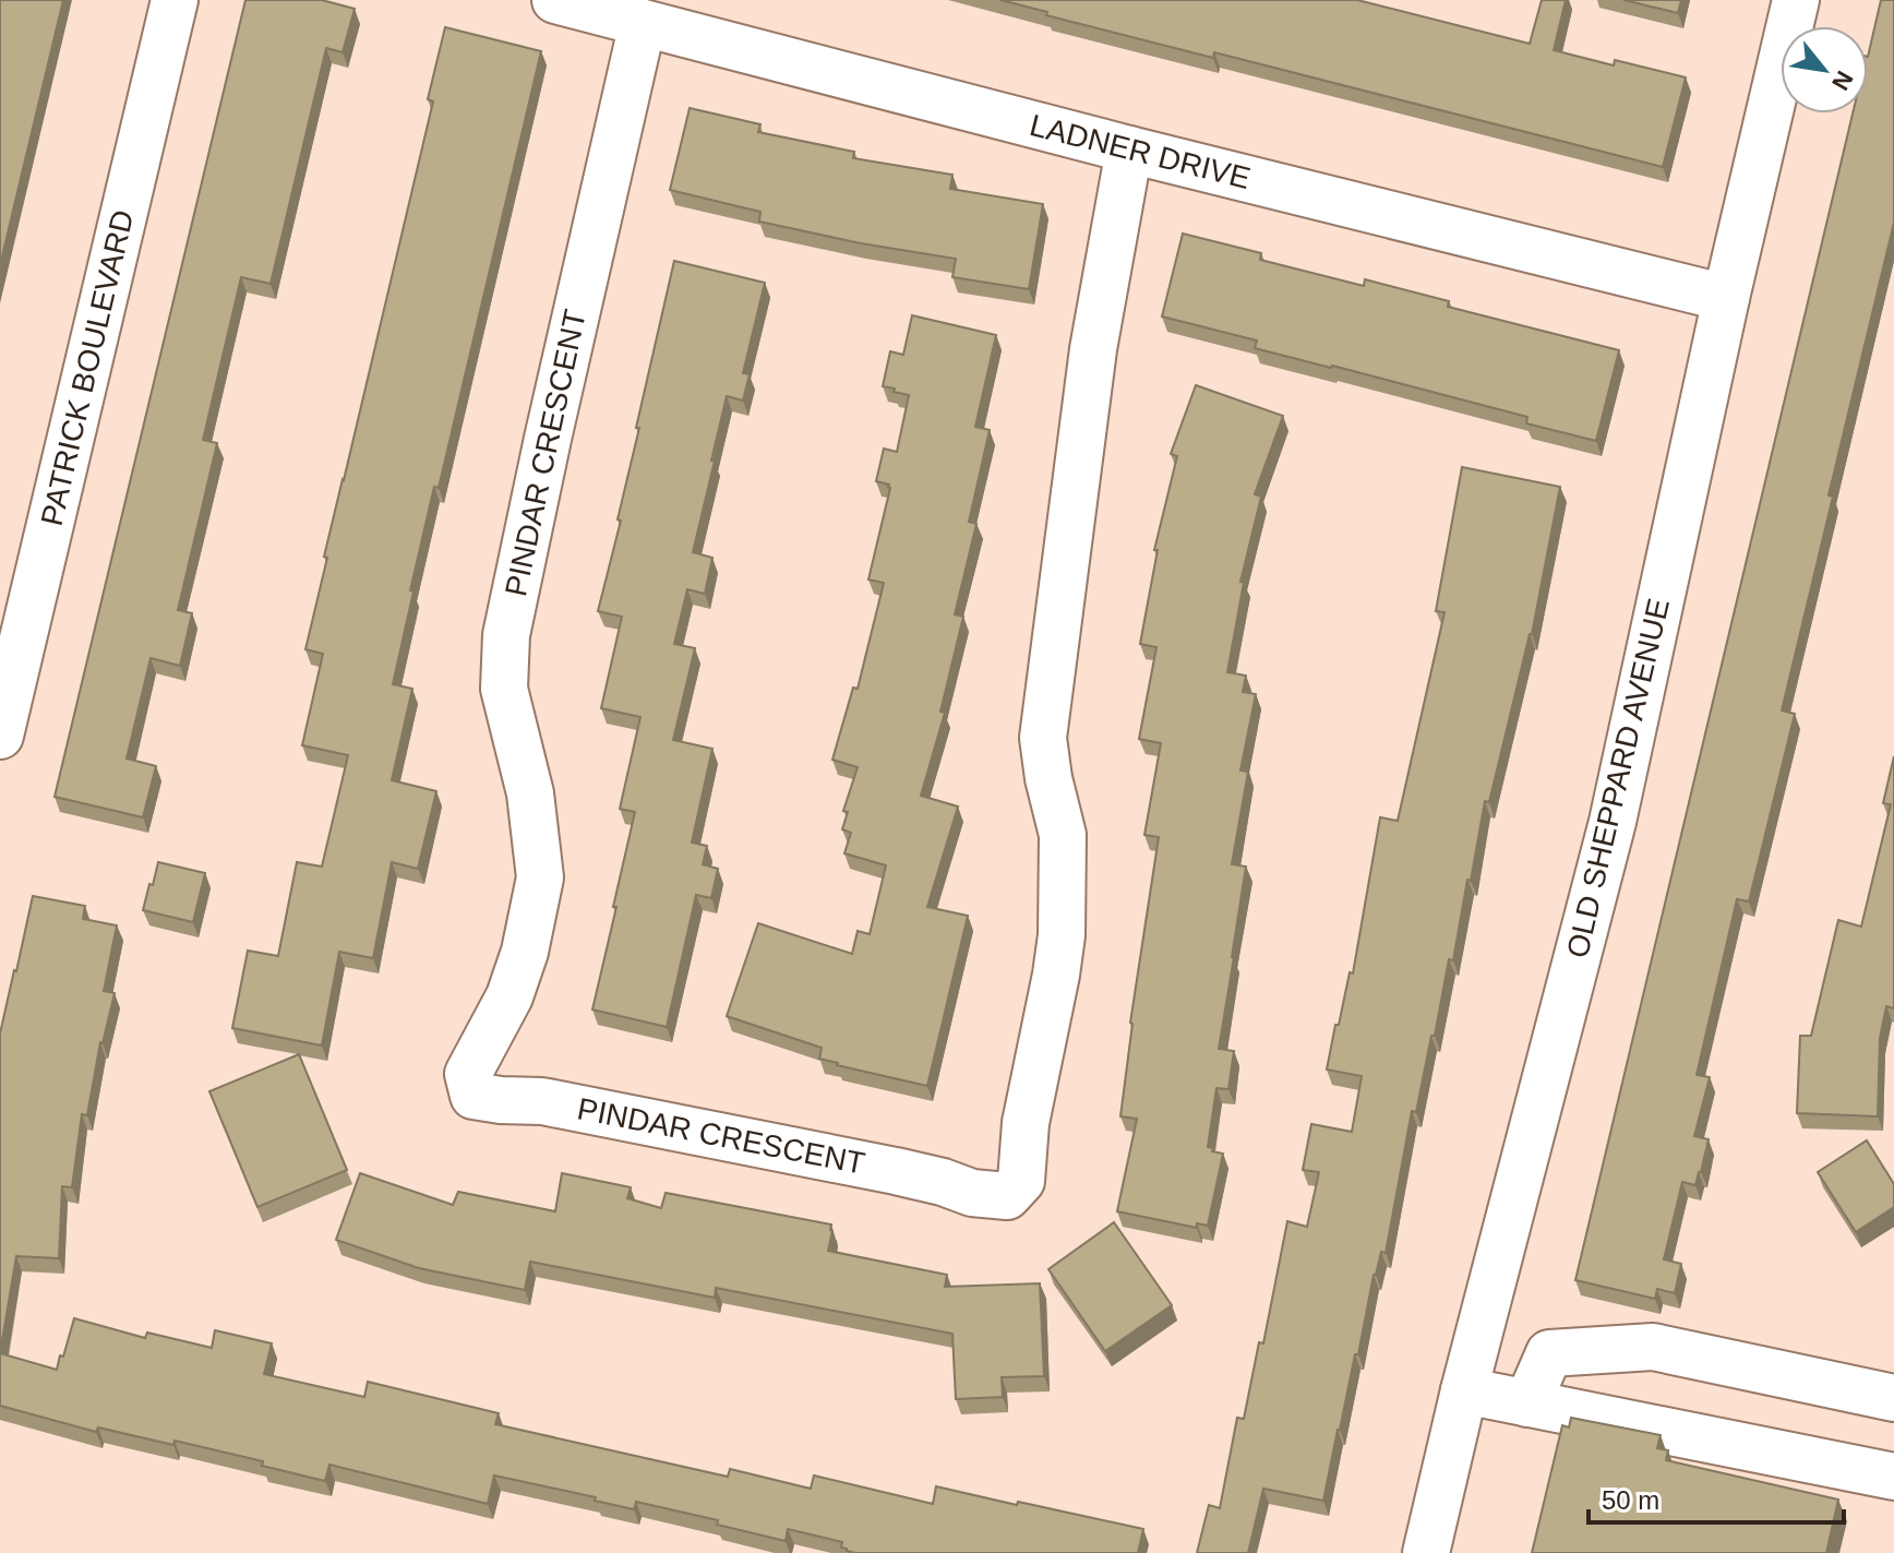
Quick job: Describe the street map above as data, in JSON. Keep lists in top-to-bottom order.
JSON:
{
  "streets": {
    "street": [
      "LADNER DRIVE",
      "PATRICK BOULEVARD",
      "PINDAR CRESCENT",
      "OLD SHEPPARD AVENUE"
    ]
  },
  "crossings": [
    ["LADNER DRIVE", "PINDAR CRESCENT"],
    ["LADNER DRIVE", "OLD SHEPPARD AVENUE"]
  ],
  "scale_bar": "50 m",
  "north": "bottom right"
}
